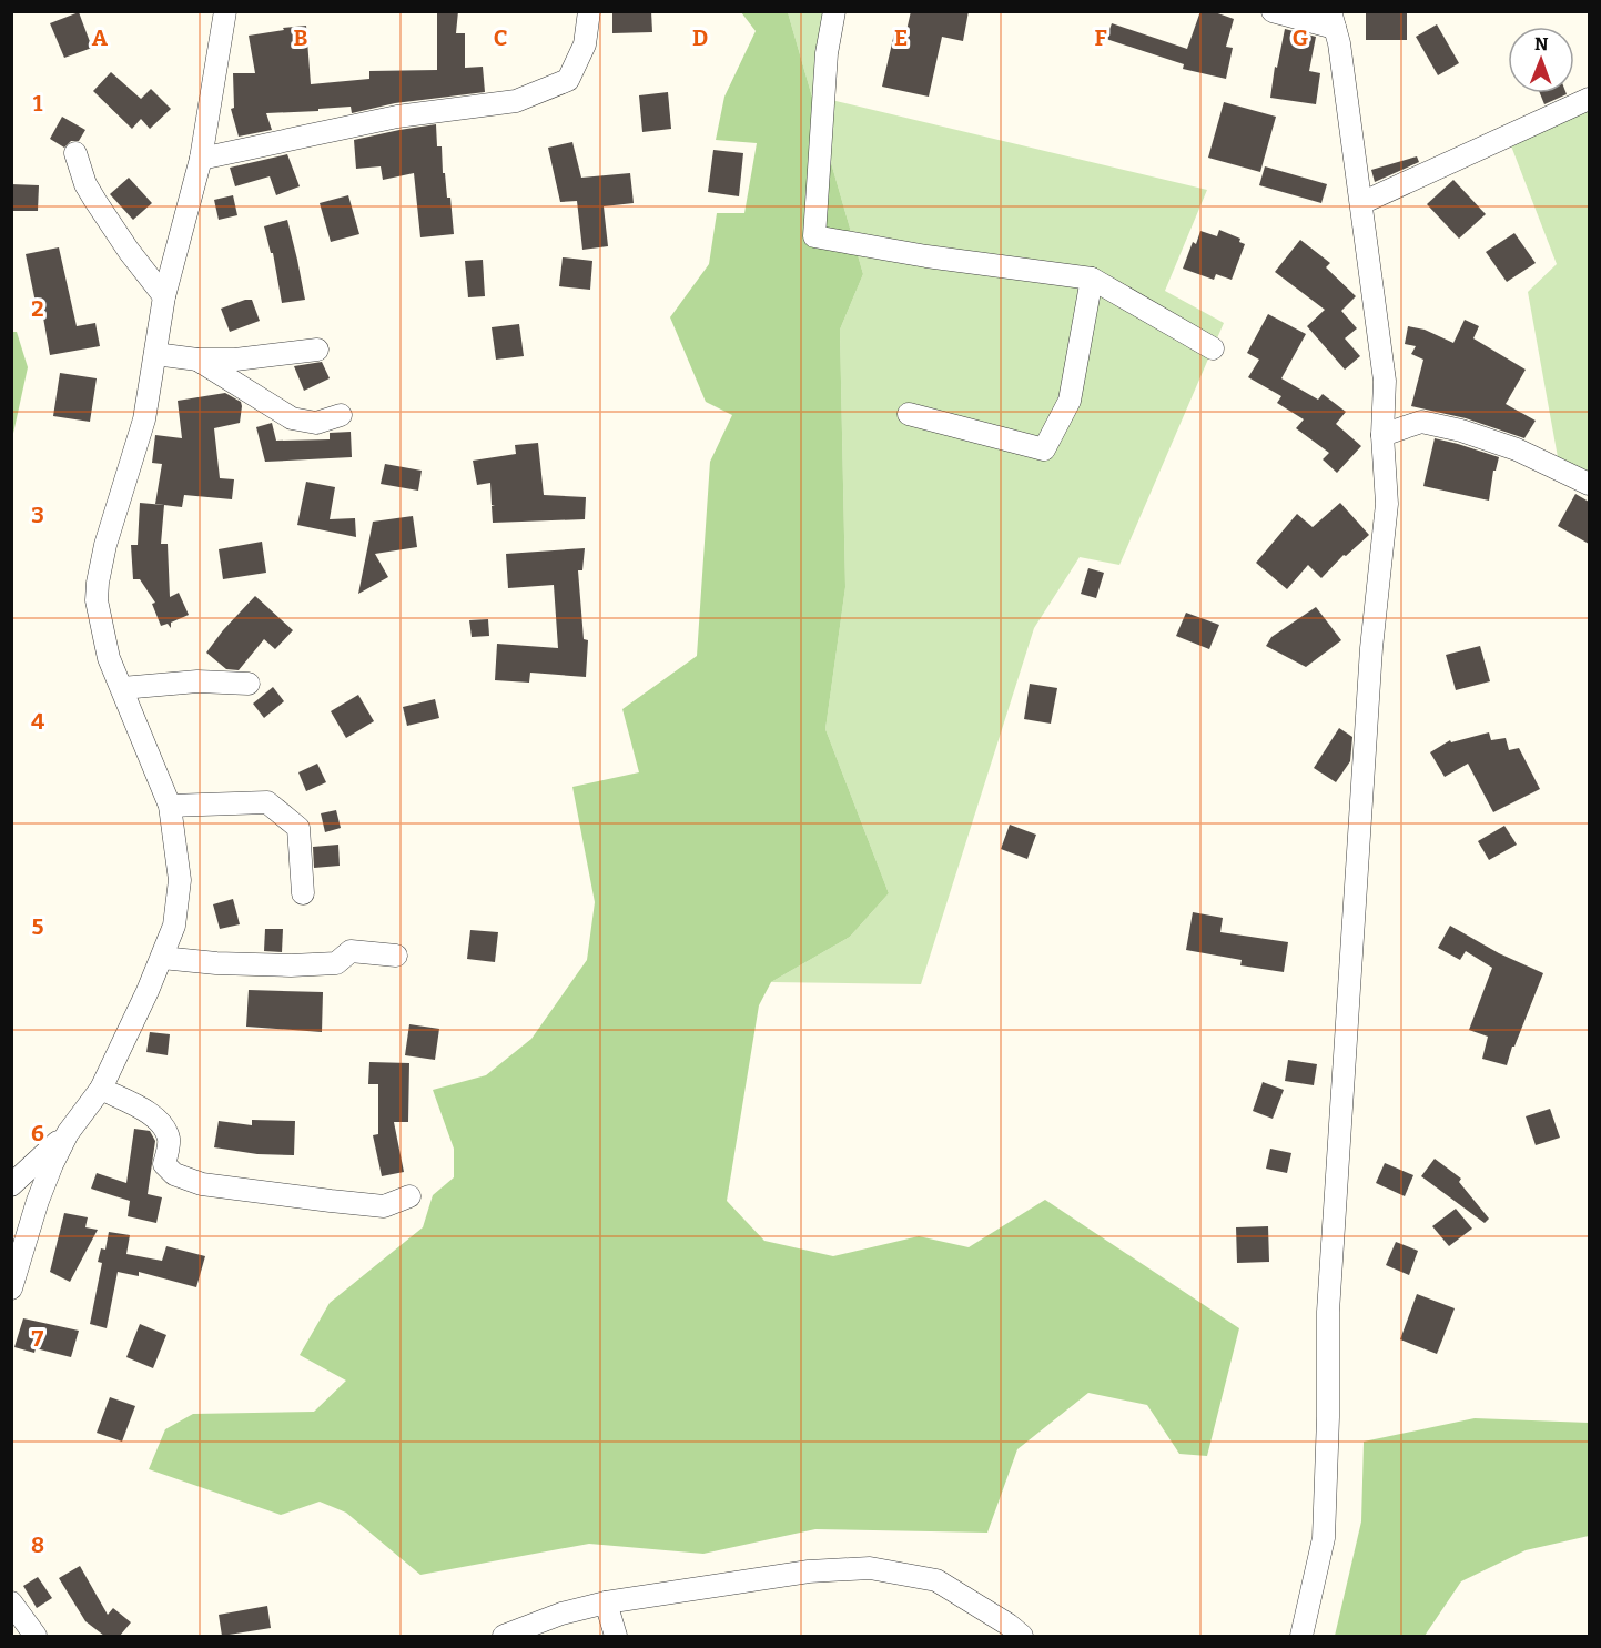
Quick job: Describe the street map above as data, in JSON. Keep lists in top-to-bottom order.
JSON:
{
  "north": "top",
  "grid": {
    "columns": [
      "A",
      "B",
      "C",
      "D",
      "E",
      "F",
      "G"
    ],
    "rows": [
      "1",
      "2",
      "3",
      "4",
      "5",
      "6",
      "7",
      "8"
    ]
  }
}
